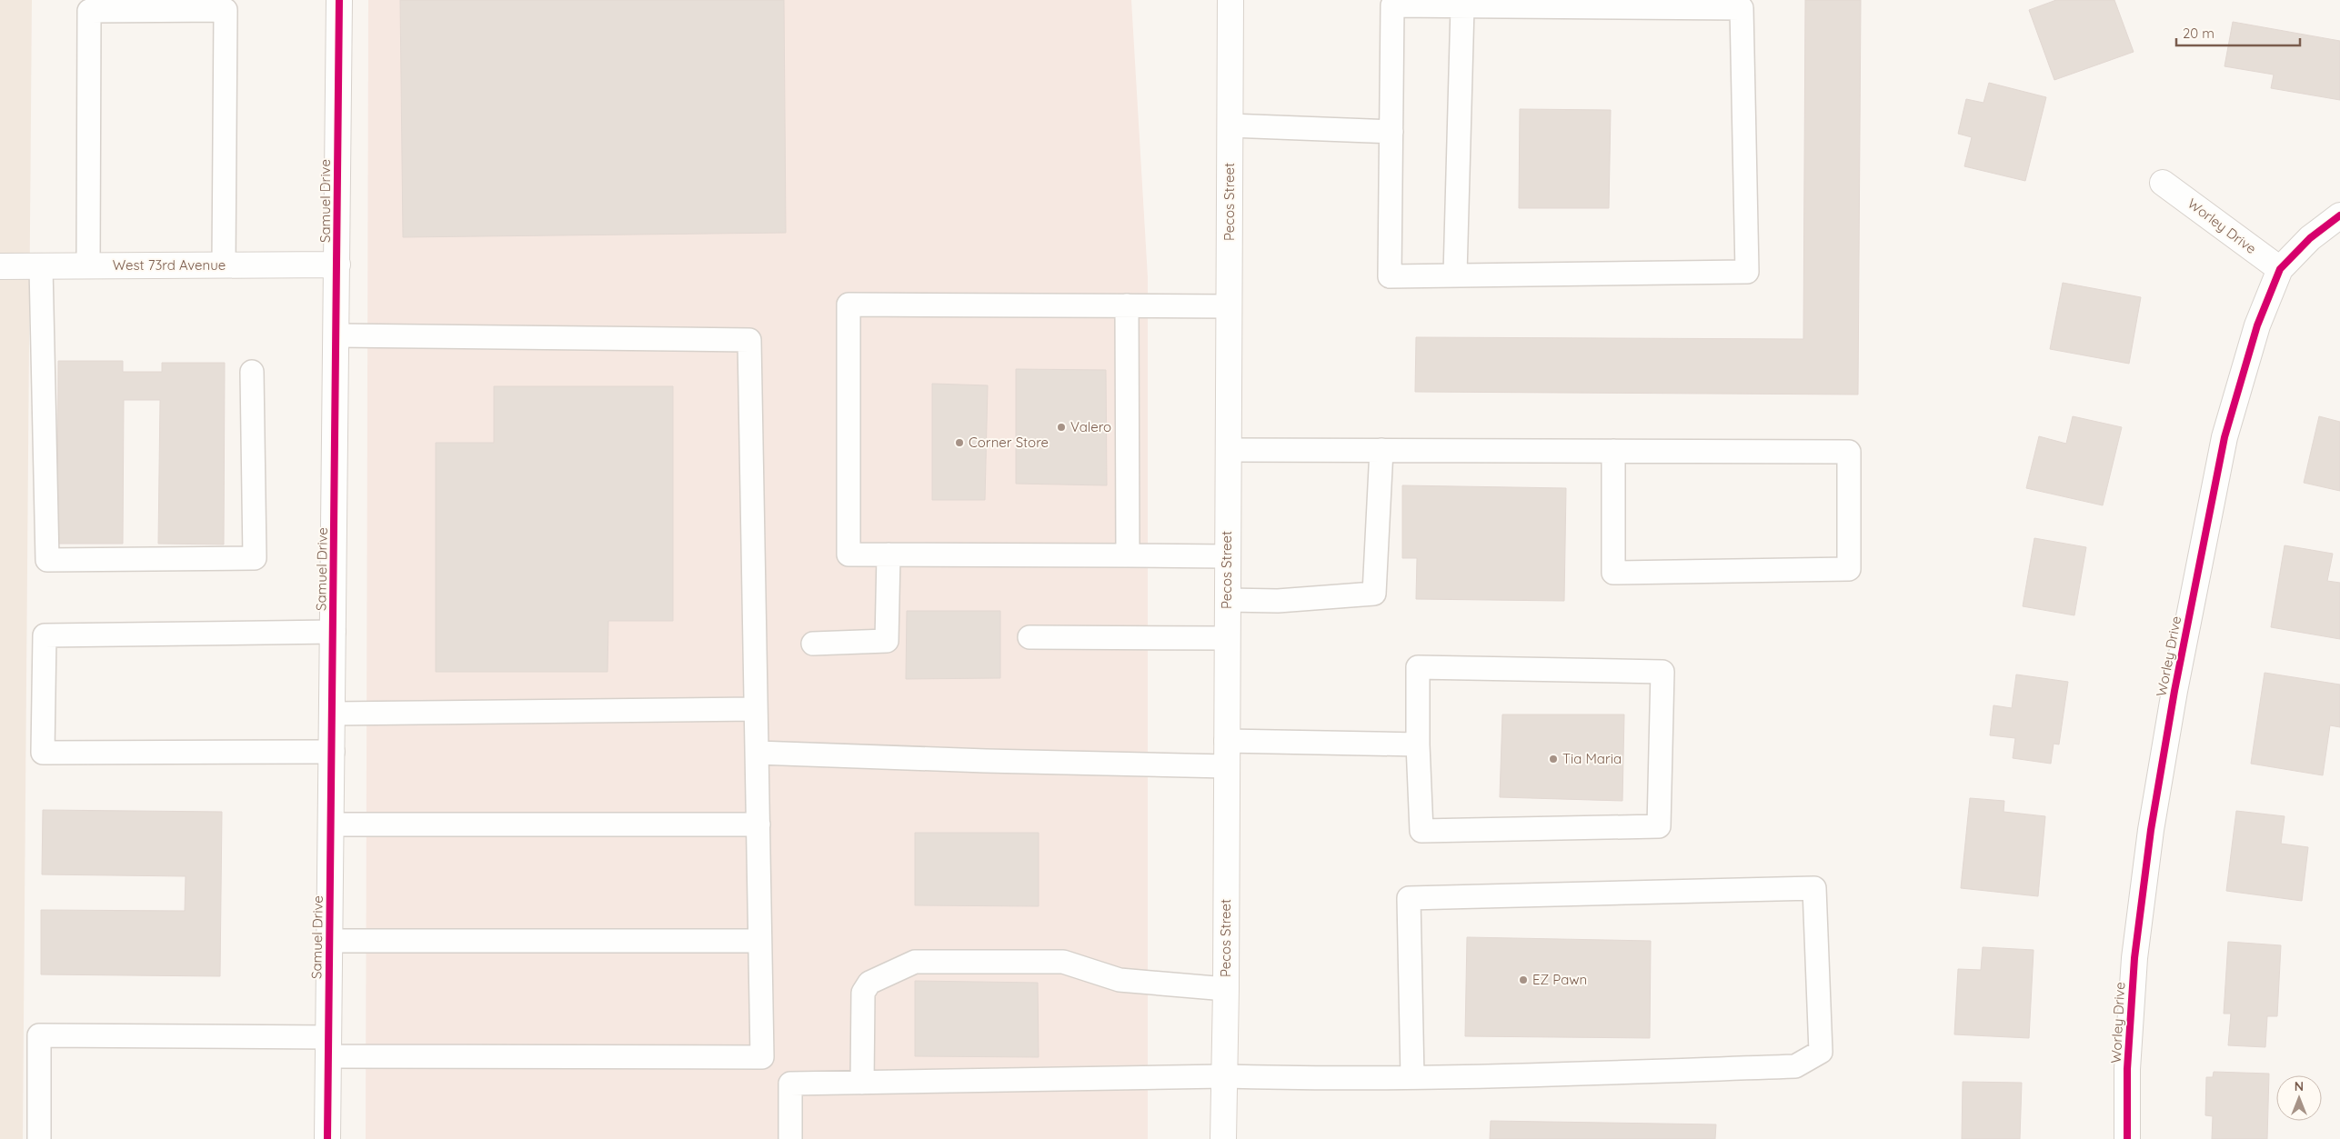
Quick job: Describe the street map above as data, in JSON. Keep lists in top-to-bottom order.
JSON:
{
  "streets": {
    "street": [
      "Samuel Drive",
      "Pecos Street",
      "Worley Drive",
      "West 73rd Avenue"
    ]
  },
  "crossings": [
    ["Samuel Drive", "West 73rd Avenue"]
  ],
  "places": [
    "Valero",
    "Corner Store",
    "Tia Maria",
    "EZ Pawn"
  ],
  "scale_bar": "20 m",
  "north": "top"
}
